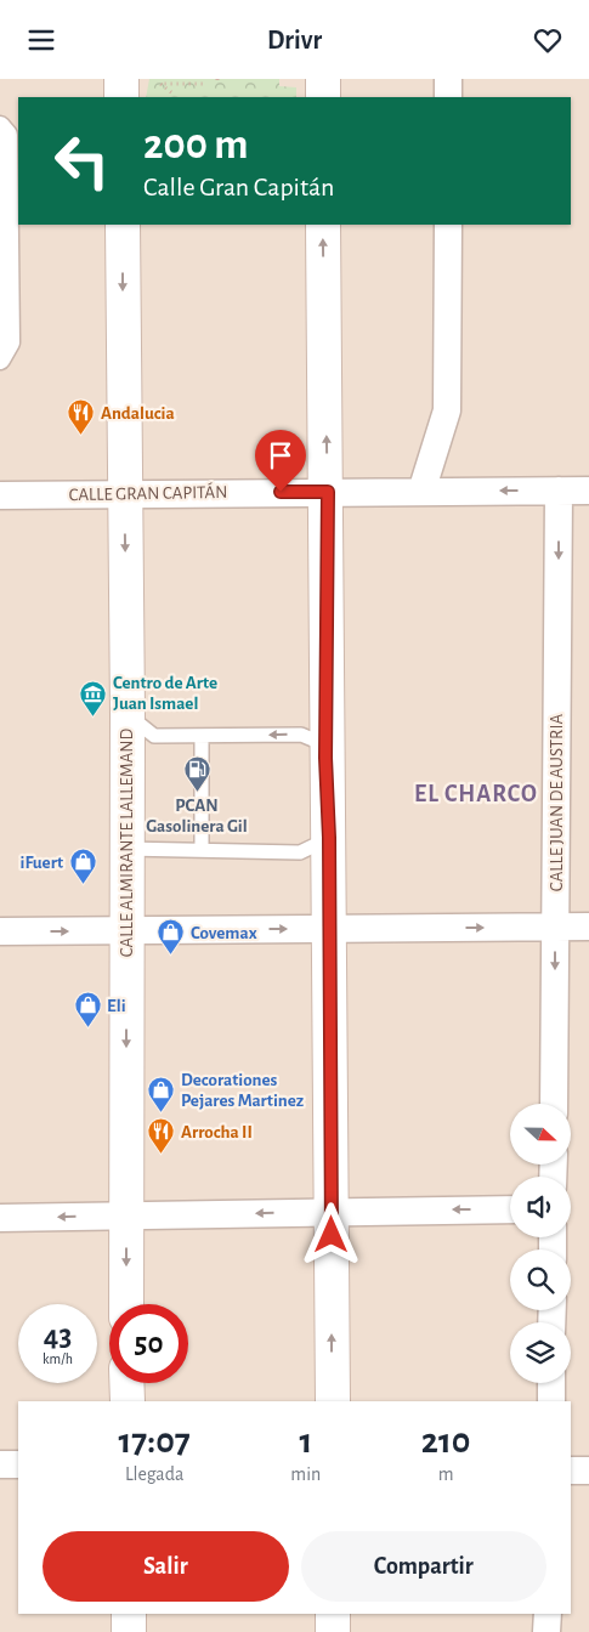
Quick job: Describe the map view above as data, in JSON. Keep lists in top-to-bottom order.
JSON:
{
  "streets": {
    "main road": ["CALLE ALMIRANTE LALLEMAND"],
    "street": ["CALLE GRAN CAPITÁN", "CALLE JUAN DE AUSTRIA"]
  },
  "crossings": [
    ["CALLE GRAN CAPITÁN", "CALLE JUAN DE AUSTRIA"],
    ["CALLE GRAN CAPITÁN", "CALLE ALMIRANTE LALLEMAND"]
  ],
  "one_way": ["CALLE JUAN DE AUSTRIA"],
  "districts": ["EL CHARCO"],
  "places": {
    "restaurant": ["Andalucia", "Arrocha II"],
    "museum": ["Centro de Arte Juan Ismael"],
    "fuel station": ["PCAN Gasolinera Gil"],
    "shop": [
      "iFuert",
      "Covemax",
      "Eli",
      "Decorationes Pejares Martinez"
    ]
  },
  "north": "right",
  "page": {
    "header": "Drivr",
    "turn": ["200 m", "Calle Gran Capitán"],
    "speed": "43 km/h",
    "limit": "50",
    "eta": [
      "17:07",
      "Llegada",
      "1",
      "min",
      "210",
      "m"
    ],
    "buttons": ["Salir", "Compartir"]
  }
}
